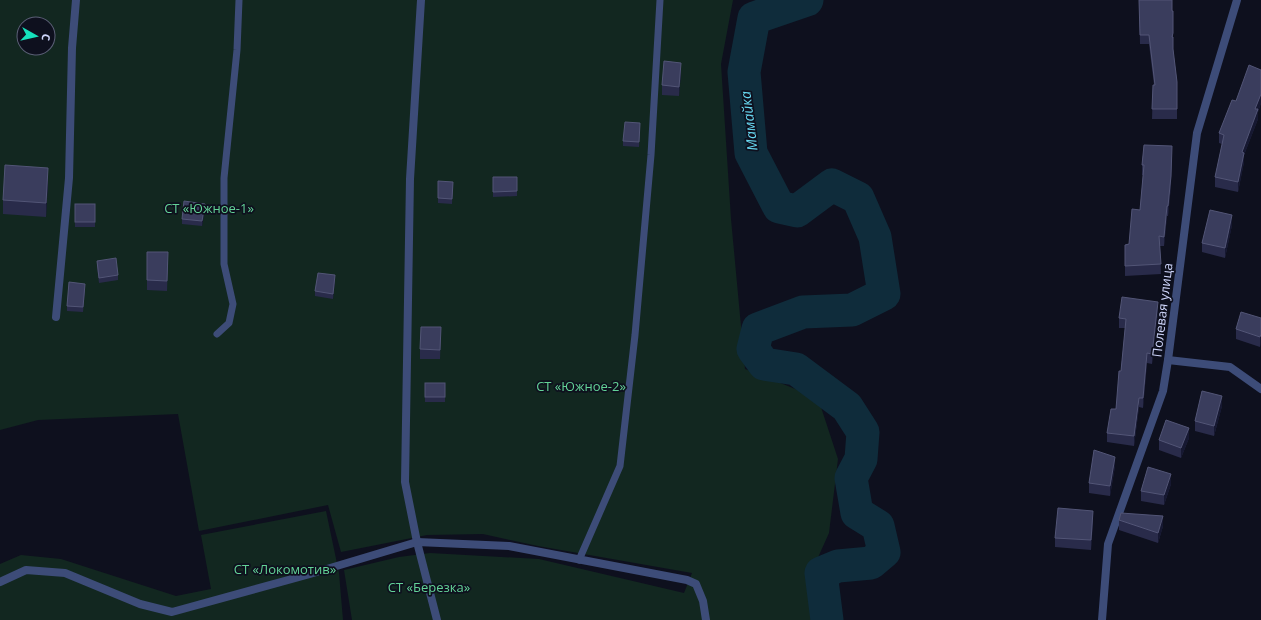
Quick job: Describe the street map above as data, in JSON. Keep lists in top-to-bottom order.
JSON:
{
  "streets": {
    "street": ["Полевая улица"]
  },
  "water": ["Мамайка"],
  "parks": [
    "СТ «Южное-1»",
    "СТ «Южное-2»",
    "СТ «Локомотив»",
    "СТ «Березка»"
  ],
  "north": "right"
}
